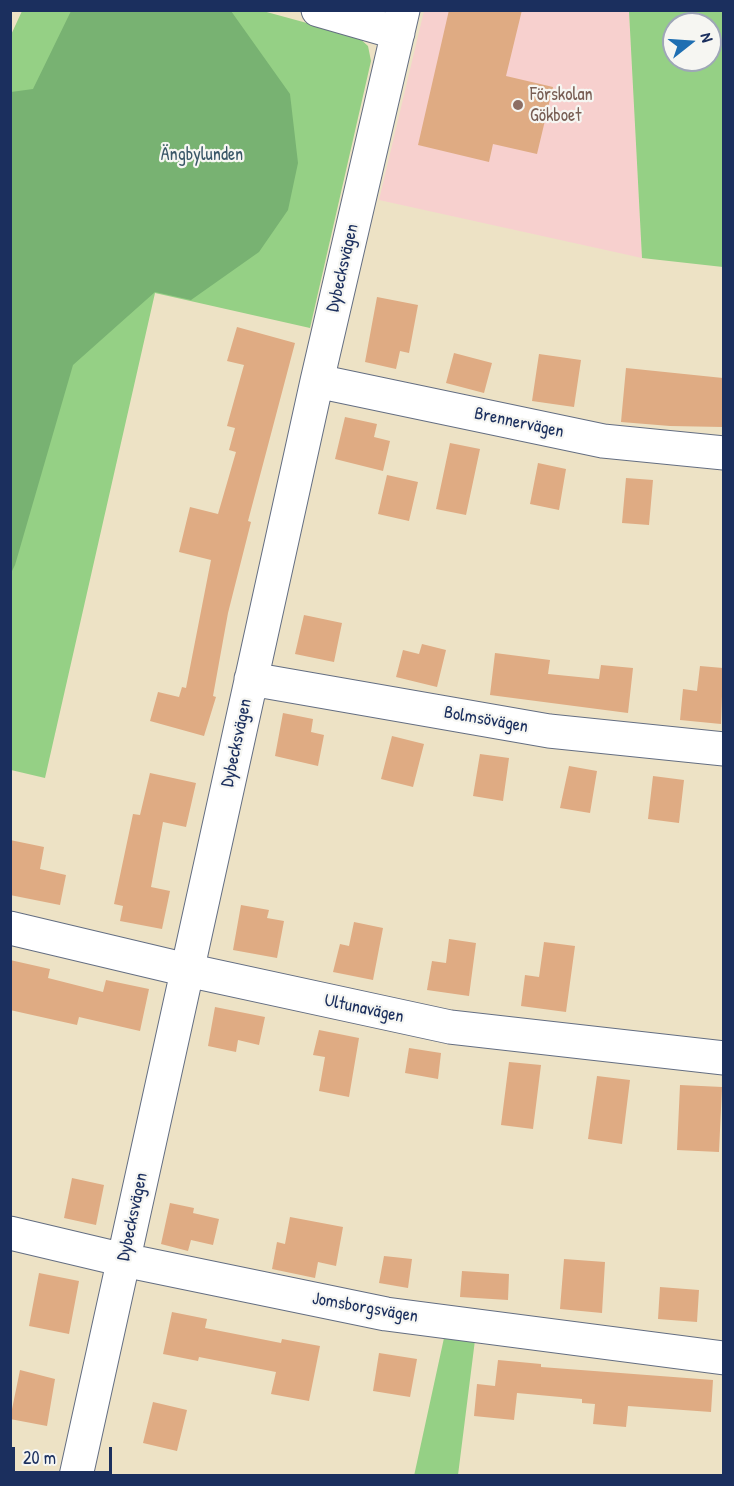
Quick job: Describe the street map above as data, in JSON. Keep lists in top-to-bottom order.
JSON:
{
  "streets": {
    "street": [
      "Dybecksvägen",
      "Brennervägen",
      "Bolmsövägen",
      "Ultunavägen",
      "Jomsborgsvägen"
    ]
  },
  "crossings": [
    ["Dybecksvägen", "Brennervägen"],
    ["Dybecksvägen", "Bolmsövägen"],
    ["Dybecksvägen", "Ultunavägen"],
    ["Dybecksvägen", "Jomsborgsvägen"]
  ],
  "parks": ["Ängbylunden"],
  "places": ["Förskolan Gökboet"],
  "scale_bar": "20 m",
  "north": "right"
}
